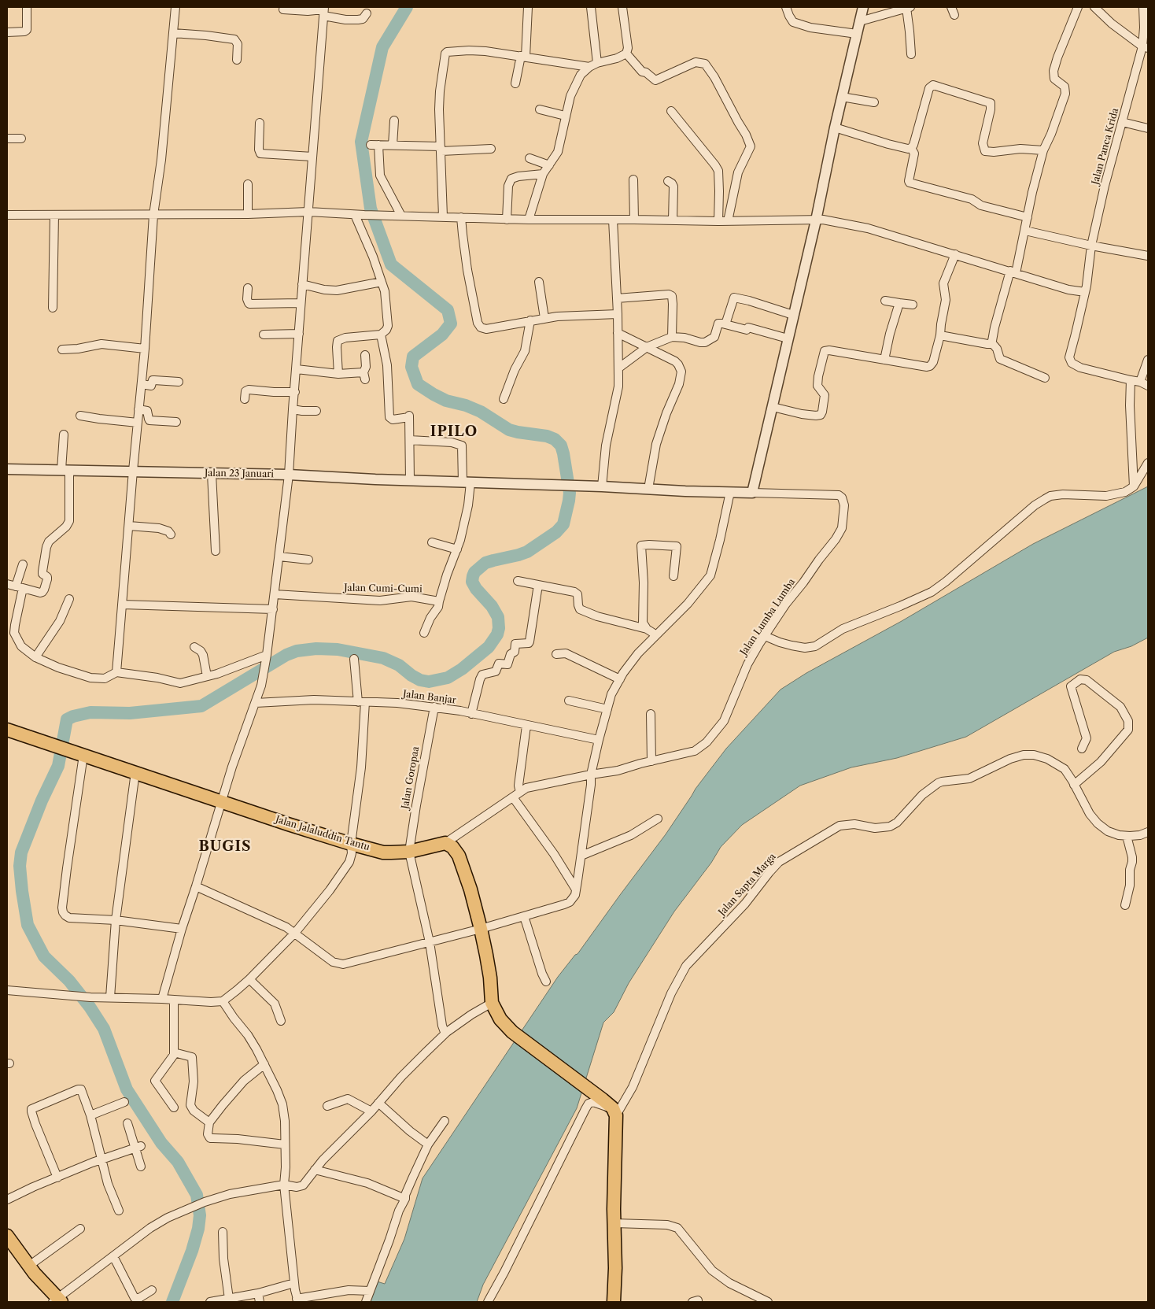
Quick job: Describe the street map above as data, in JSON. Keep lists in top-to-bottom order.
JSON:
{
  "streets": {
    "highway": ["Jalan Jalaluddin Tantu"],
    "street": [
      "Jalan Panca Krida",
      "Jalan 23 Januari",
      "Jalan Cumi-Cumi",
      "Jalan Lumba Lumba",
      "Jalan Banjar",
      "Jalan Goropaa",
      "Jalan Sapta Marga"
    ]
  },
  "crossings": [
    ["Jalan 23 Januari", "Jalan Lumba Lumba"],
    ["Jalan Lumba Lumba", "Jalan Jalaluddin Tantu"],
    ["Jalan Banjar", "Jalan Goropaa"],
    ["Jalan Goropaa", "Jalan Jalaluddin Tantu"]
  ],
  "districts": ["IPILO", "BUGIS"]
}
